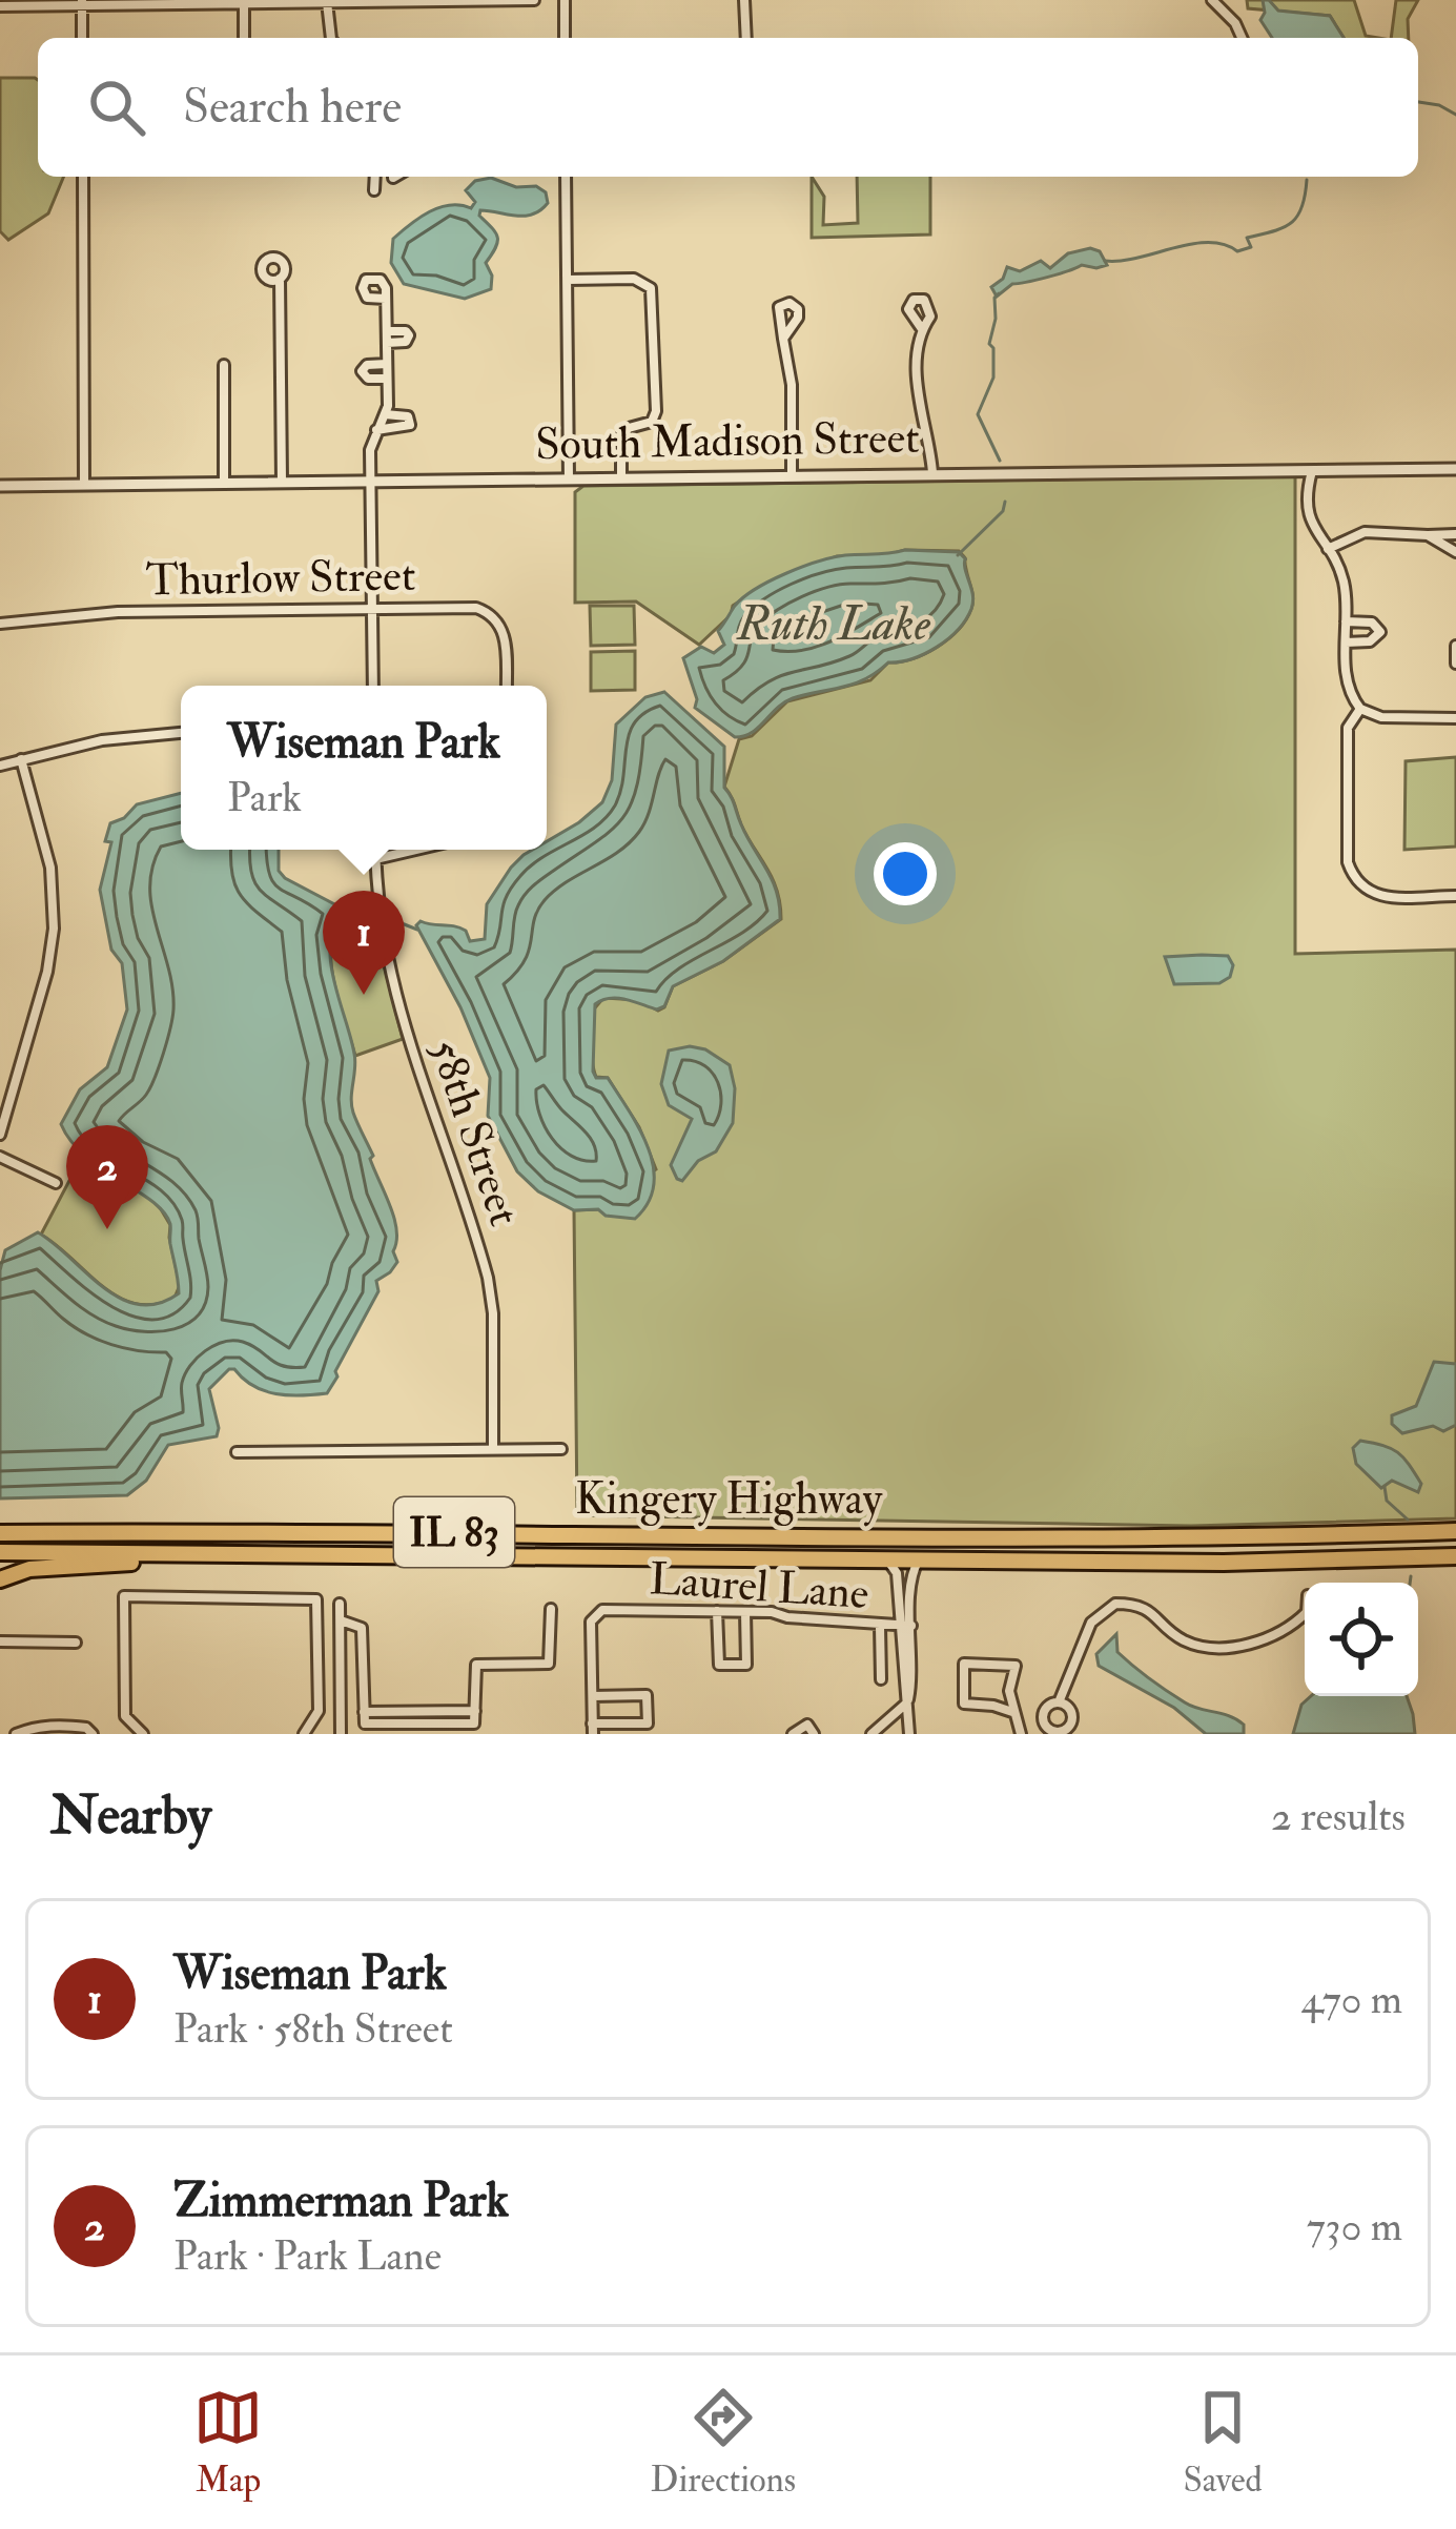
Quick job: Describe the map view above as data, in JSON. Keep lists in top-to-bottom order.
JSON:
{
  "streets": {
    "highway": ["Kingery Highway", "IL 83"],
    "street": [
      "South Madison Street",
      "Thurlow Street",
      "58th Street",
      "Laurel Lane"
    ]
  },
  "water": ["Ruth Lake"],
  "page": {
    "search": "Search here",
    "popup": ["Wiseman Park", "Park"],
    "pins": ["1", "2"],
    "heading": ["Nearby", "2 results"],
    "list": [
      {
        "mark": "1",
        "name": "Wiseman Park",
        "note": "Park · 58th Street",
        "value": "470 m"
      },
      {
        "mark": "2",
        "name": "Zimmerman Park",
        "note": "Park · Park Lane",
        "value": "730 m"
      }
    ],
    "nav": ["Map", "Directions", "Saved"]
  }
}
